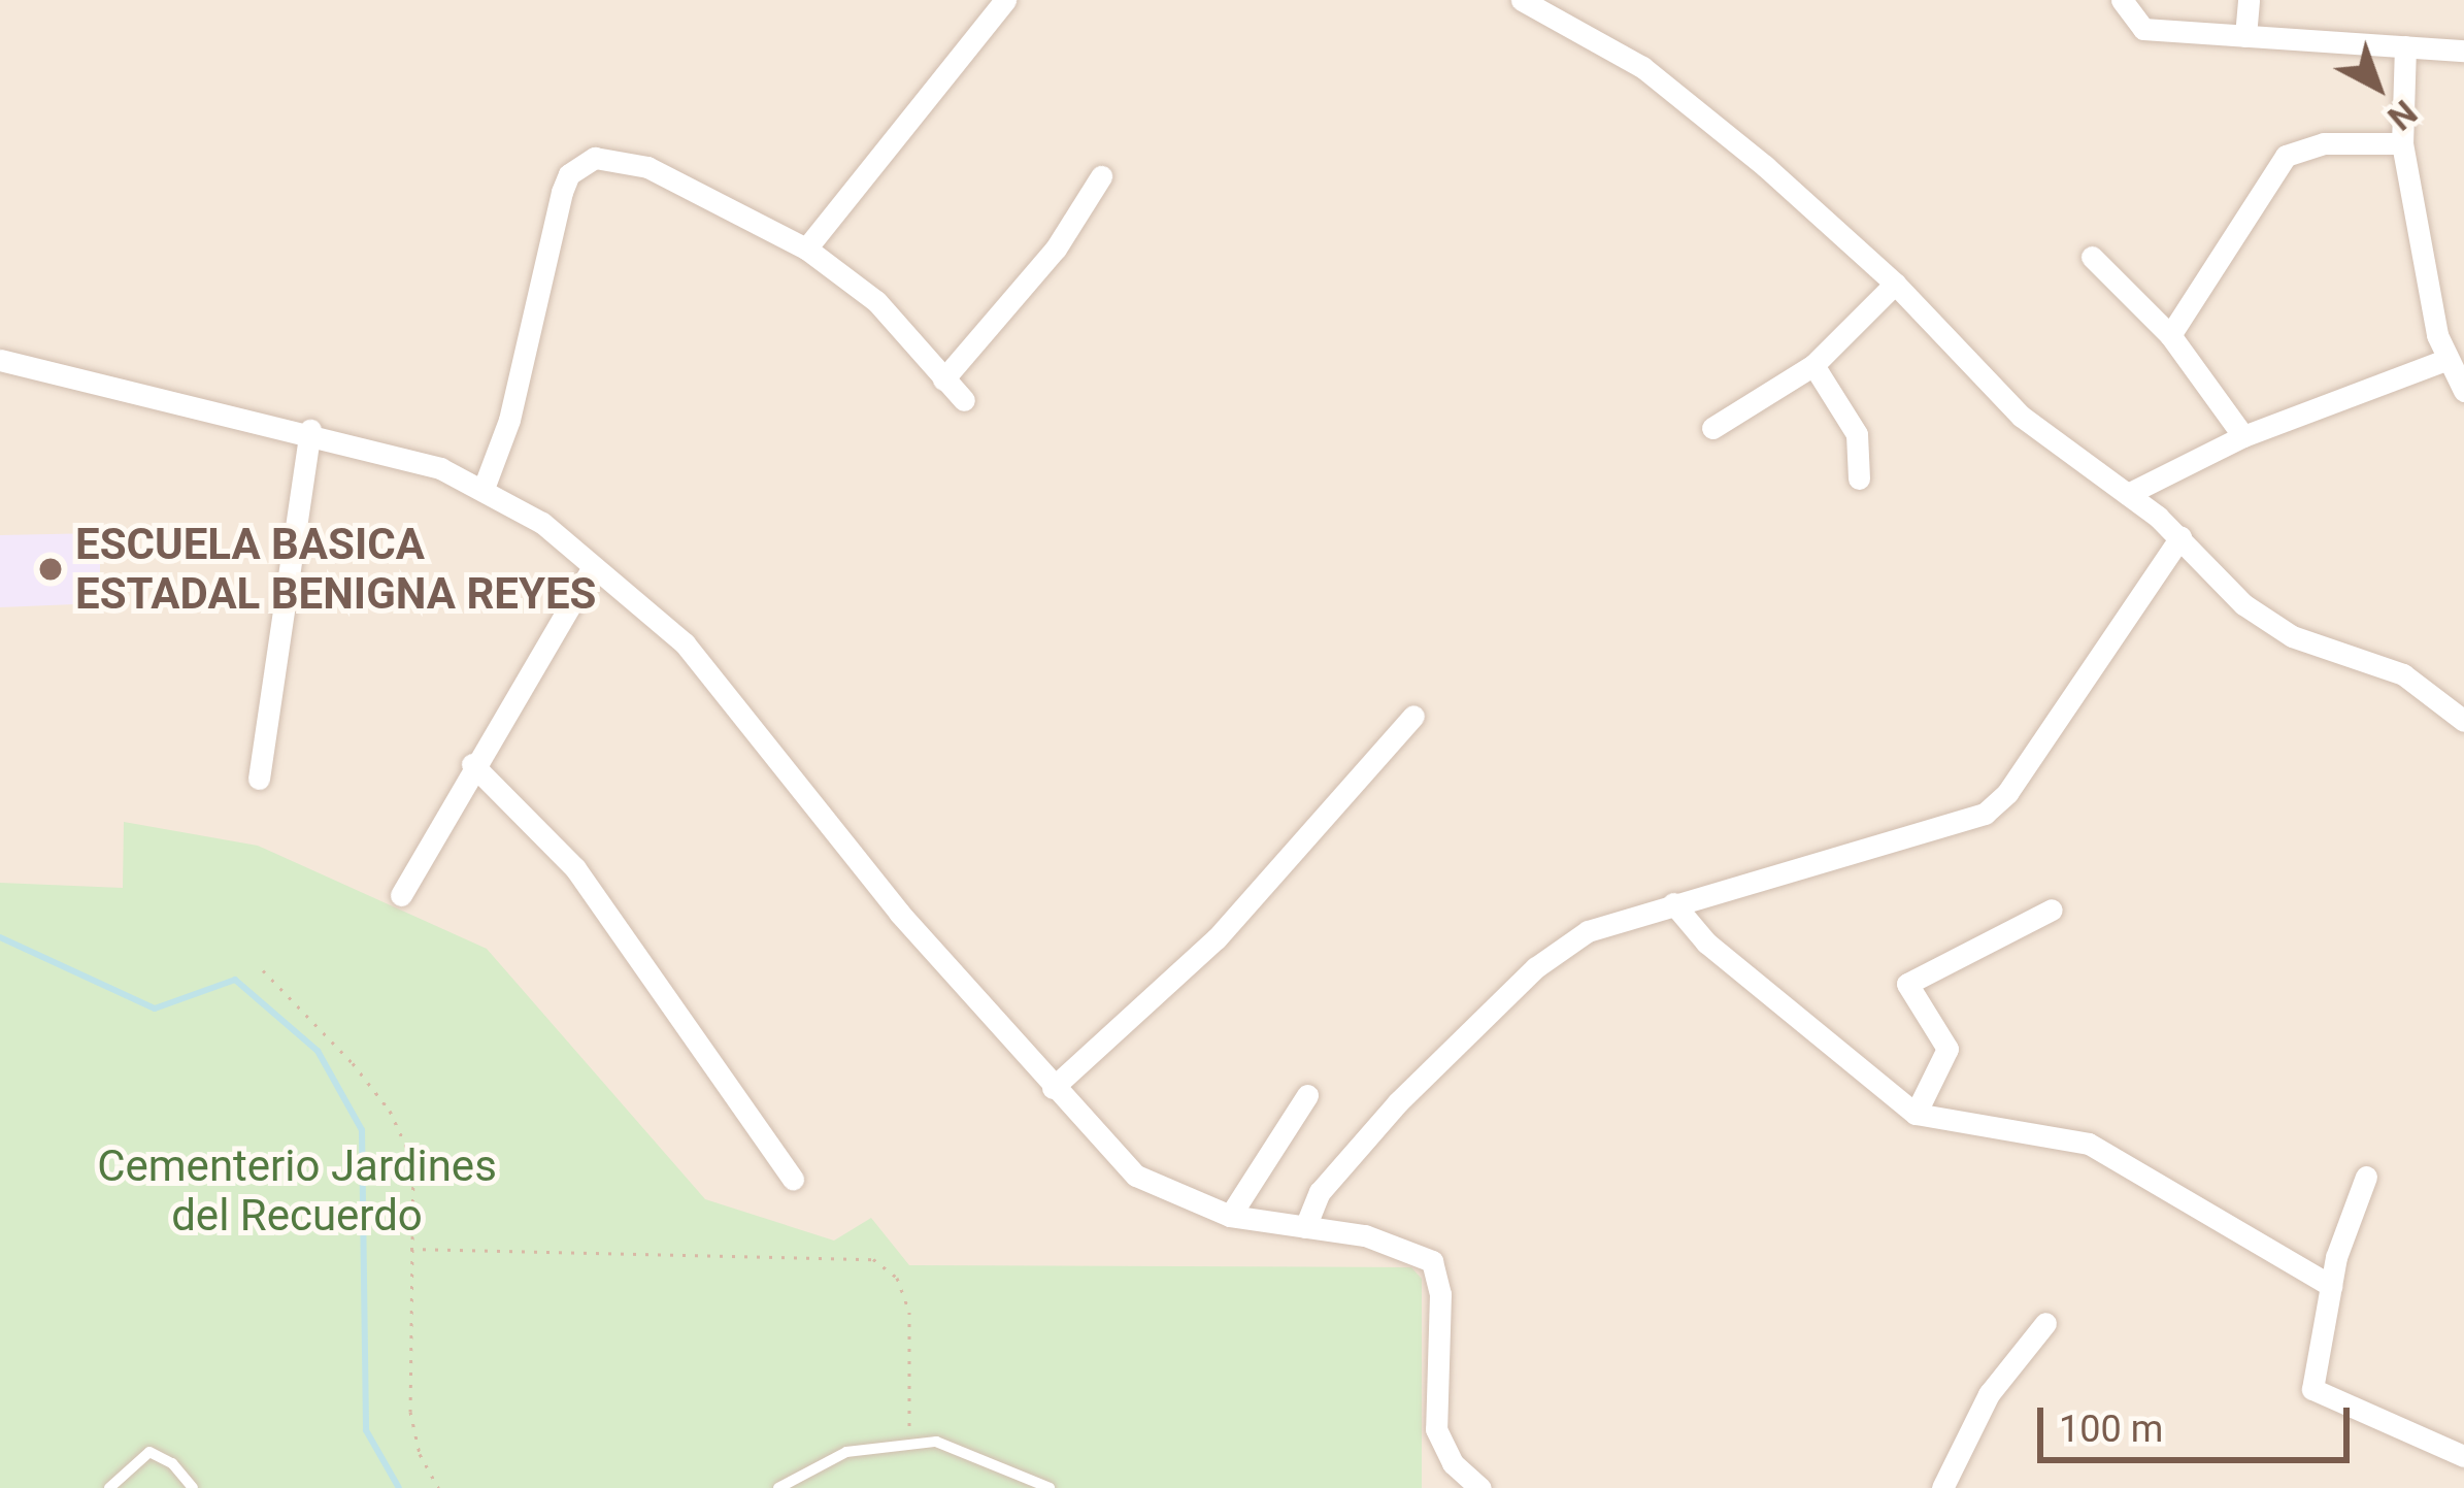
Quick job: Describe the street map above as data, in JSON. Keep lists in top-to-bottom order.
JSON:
{
  "parks": ["Cementerio Jardines del Recuerdo"],
  "places": ["ESCUELA BASICA ESTADAL BENIGNA REYES"],
  "scale_bar": "100 m",
  "north": "bottom right"
}
